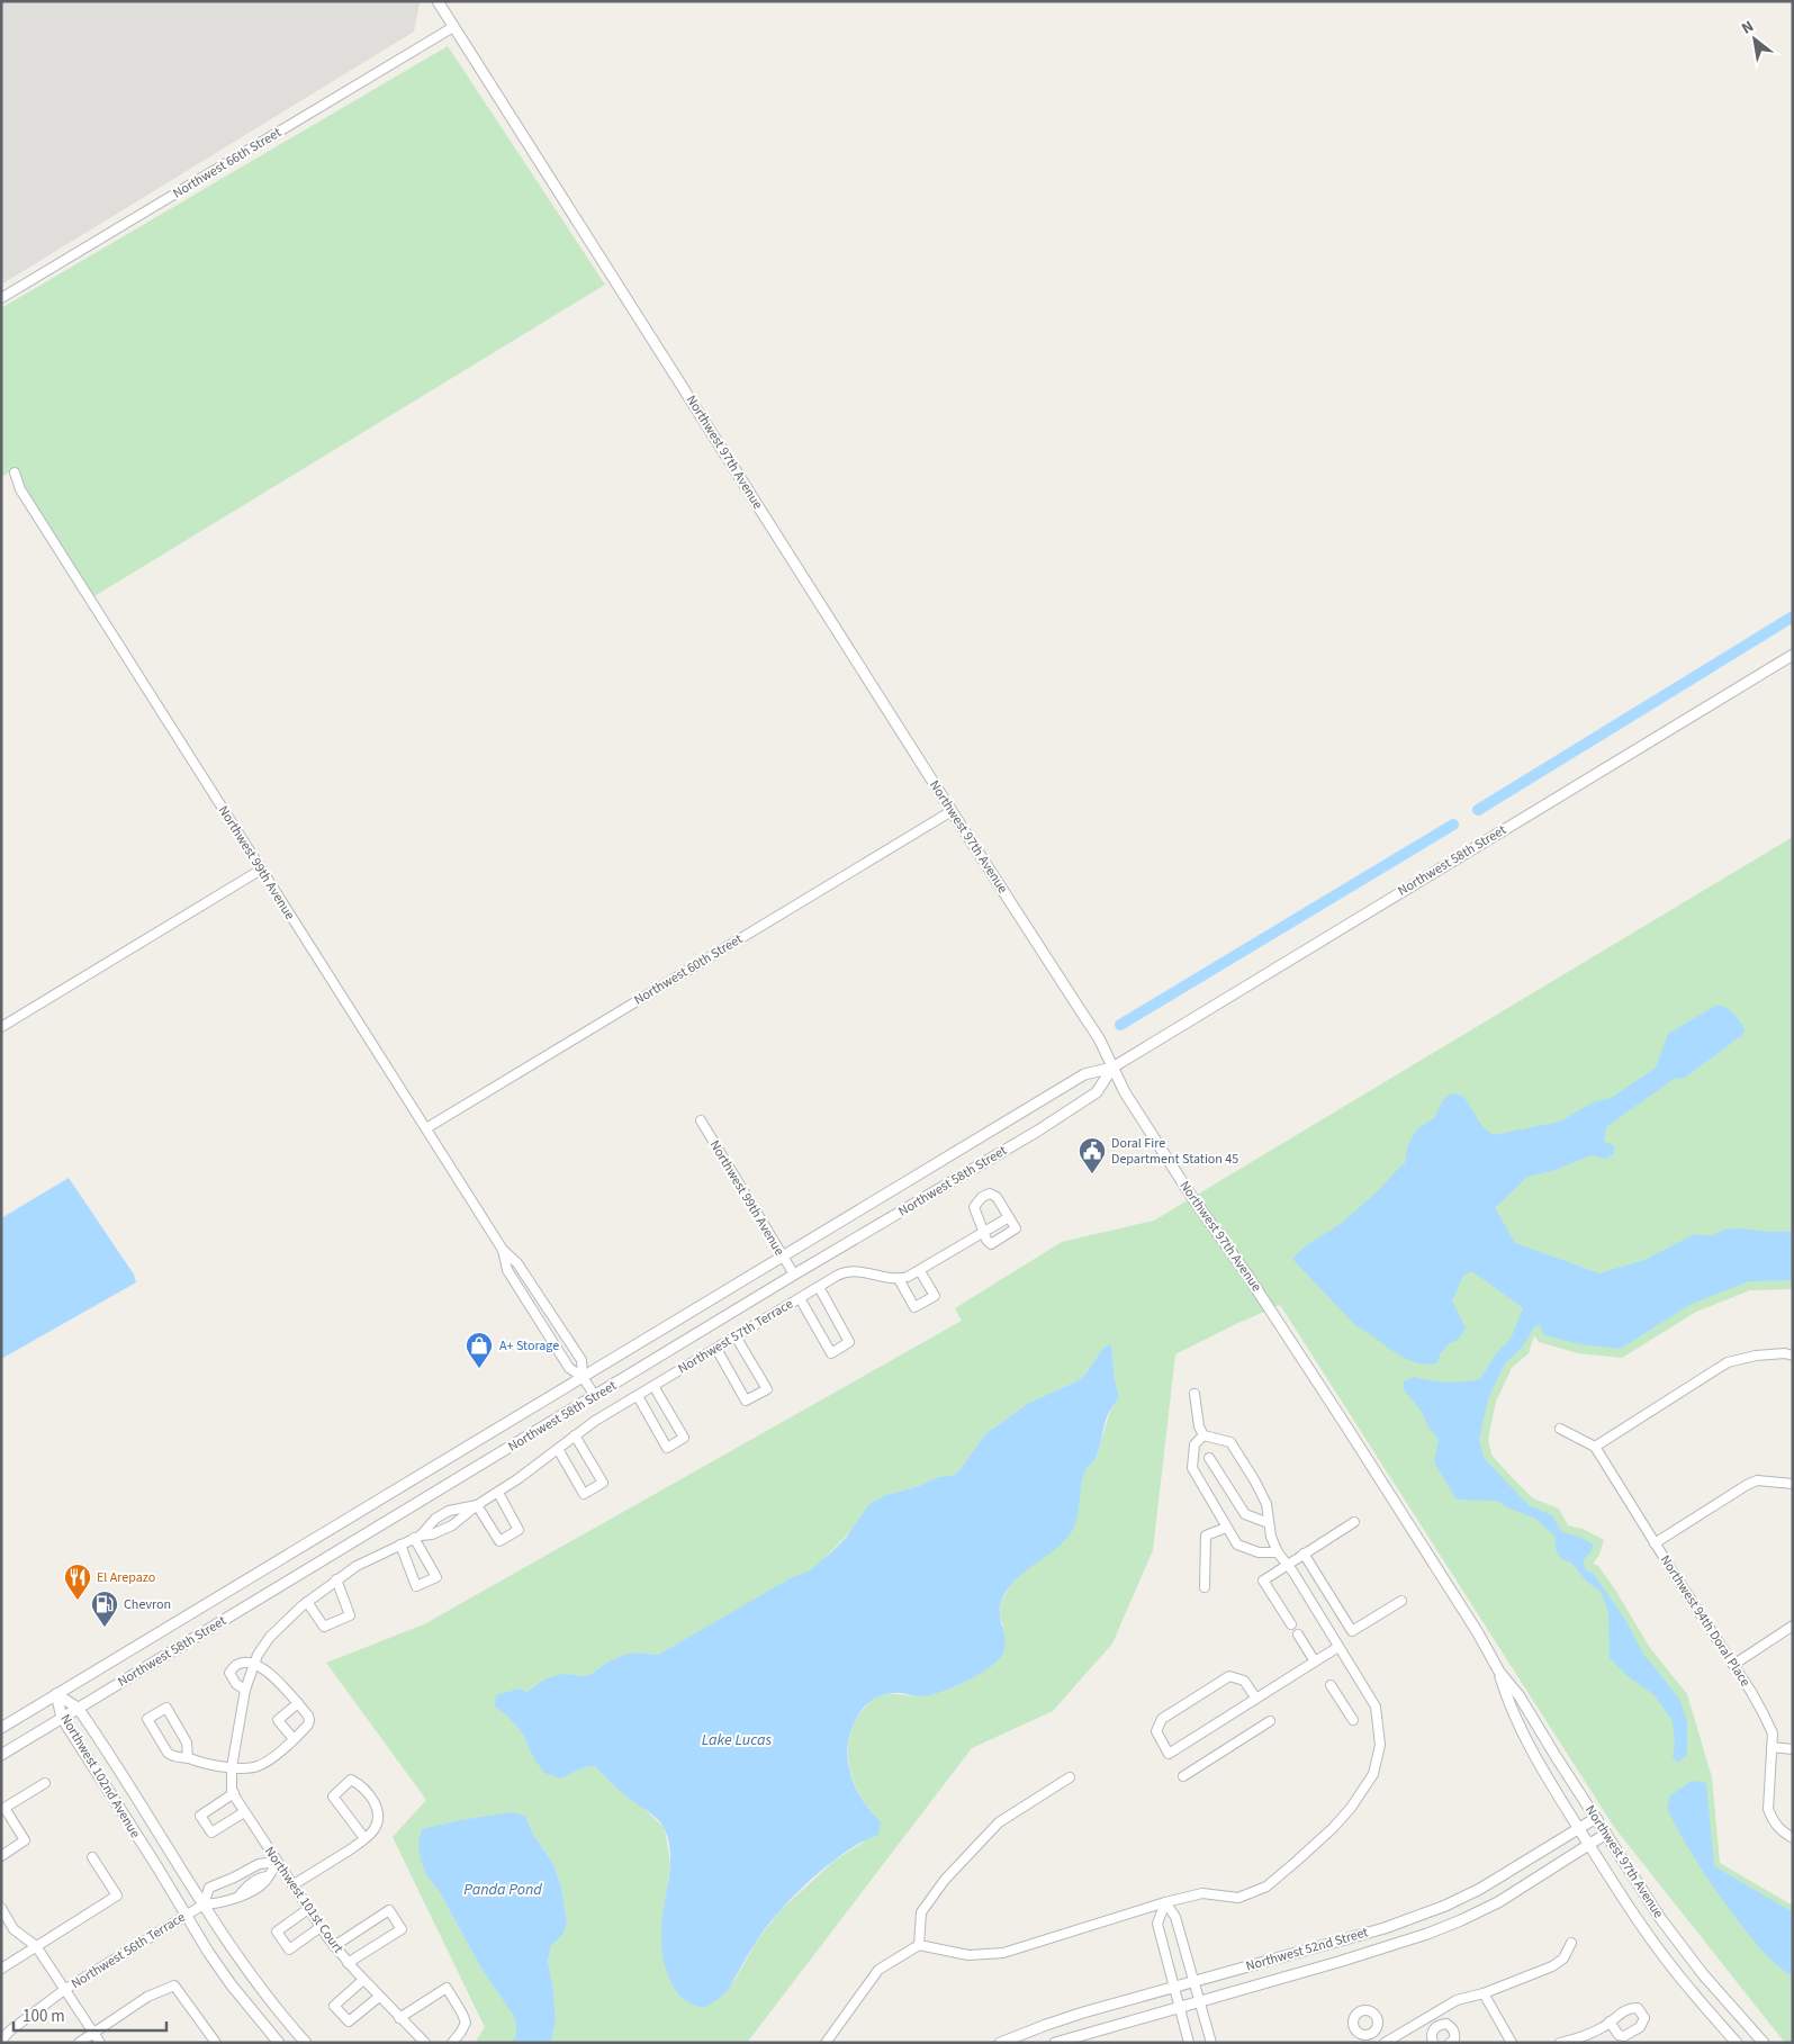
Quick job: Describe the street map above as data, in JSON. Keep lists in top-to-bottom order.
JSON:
{
  "streets": {
    "street": [
      "Northwest 66th Street",
      "Northwest 97th Avenue",
      "Northwest 58th Street",
      "Northwest 99th Avenue",
      "Northwest 60th Street",
      "Northwest 57th Terrace",
      "Northwest 94th Doral Place",
      "Northwest 102nd Avenue",
      "Northwest 101st Court",
      "Northwest 52nd Street",
      "Northwest 56th Terrace"
    ]
  },
  "crossings": [
    ["Northwest 66th Street", "Northwest 97th Avenue"],
    ["Northwest 97th Avenue", "Northwest 58th Street"],
    ["Northwest 97th Avenue", "Northwest 60th Street"],
    ["Northwest 97th Avenue", "Northwest 52nd Street"],
    ["Northwest 58th Street", "Northwest 99th Avenue"],
    ["Northwest 58th Street", "Northwest 102nd Avenue"],
    ["Northwest 99th Avenue", "Northwest 60th Street"],
    ["Northwest 57th Terrace", "Northwest 101st Court"],
    ["Northwest 102nd Avenue", "Northwest 56th Terrace"],
    ["Northwest 101st Court", "Northwest 56th Terrace"]
  ],
  "water": ["Lake Lucas", "Panda Pond"],
  "places": {
    "public building": ["Doral Fire Department Station 45"],
    "shop": ["A+ Storage"],
    "restaurant": ["El Arepazo"],
    "fuel station": ["Chevron"]
  },
  "scale_bar": "100 m",
  "north": "top left"
}
